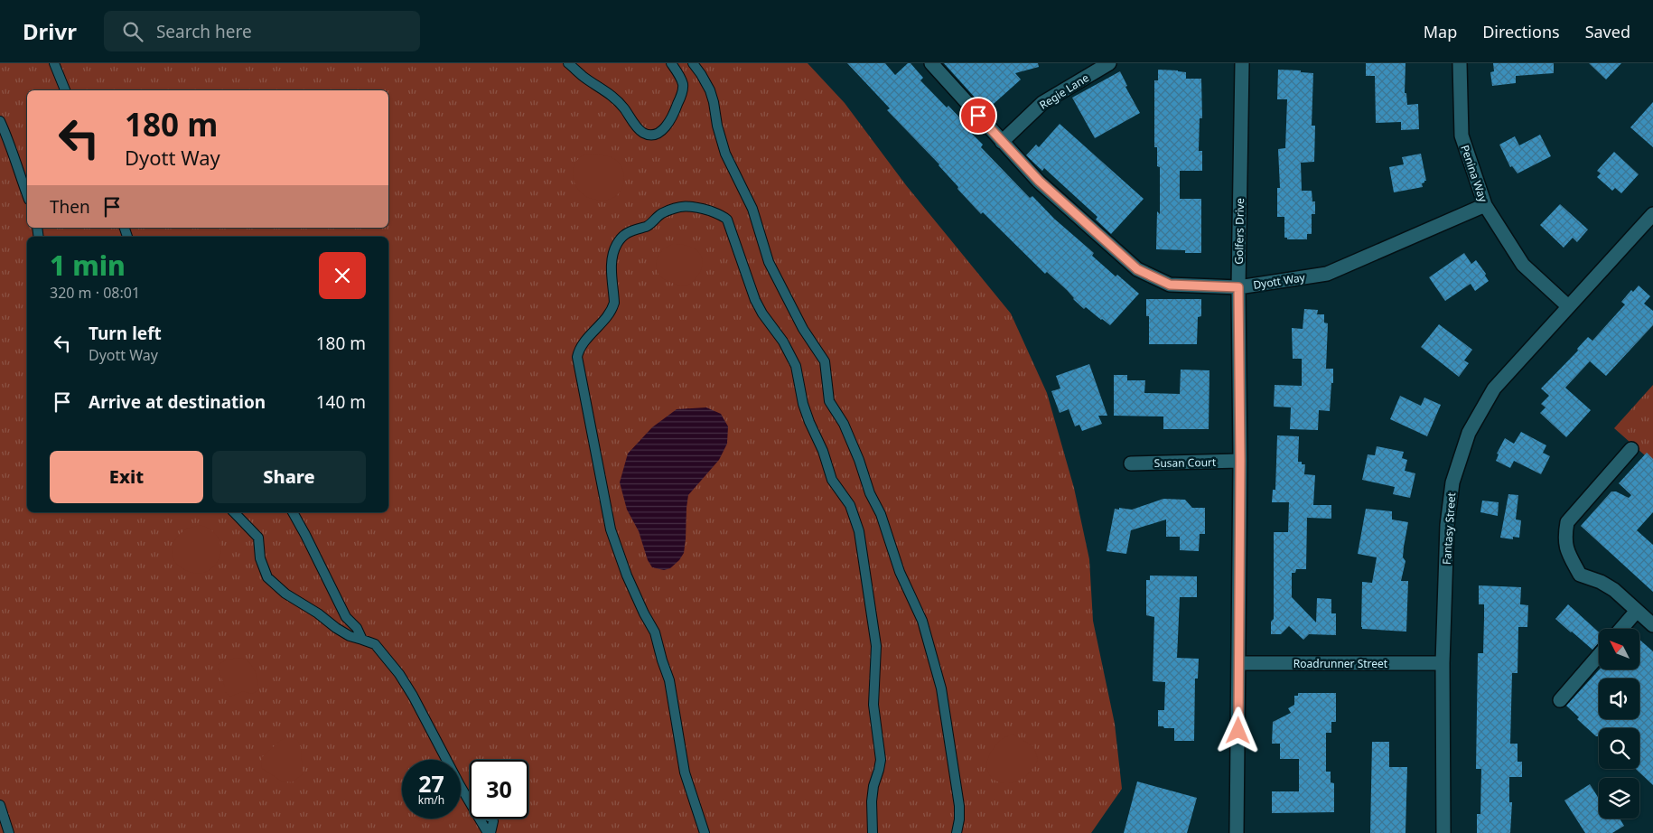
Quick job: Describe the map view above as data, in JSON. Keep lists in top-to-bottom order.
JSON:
{
  "streets": {
    "street": [
      "Regie Lane",
      "Penina Way",
      "Golfers Drive",
      "Dyott Way",
      "Susan Court",
      "Fantasy Street",
      "Roadrunner Street"
    ]
  },
  "crossings": [
    ["Regie Lane", "Dyott Way"],
    ["Penina Way", "Dyott Way"],
    ["Penina Way", "Fantasy Street"],
    ["Golfers Drive", "Dyott Way"],
    ["Golfers Drive", "Susan Court"],
    ["Golfers Drive", "Roadrunner Street"],
    ["Fantasy Street", "Roadrunner Street"]
  ],
  "north": "top left",
  "page": {
    "header": "Drivr",
    "search": "Search here",
    "nav": ["Map", "Directions", "Saved"],
    "turn": ["180 m", "Dyott Way"],
    "then": "Then",
    "heading": ["1 min", "320 m · 08:01"],
    "list": [
      {
        "name": "Turn left",
        "note": "Dyott Way",
        "value": "180 m"
      },
      {
        "name": "Arrive at destination",
        "value": "140 m"
      }
    ],
    "buttons": ["Exit", "Share"],
    "speed": "27 km/h",
    "limit": "30"
  }
}
